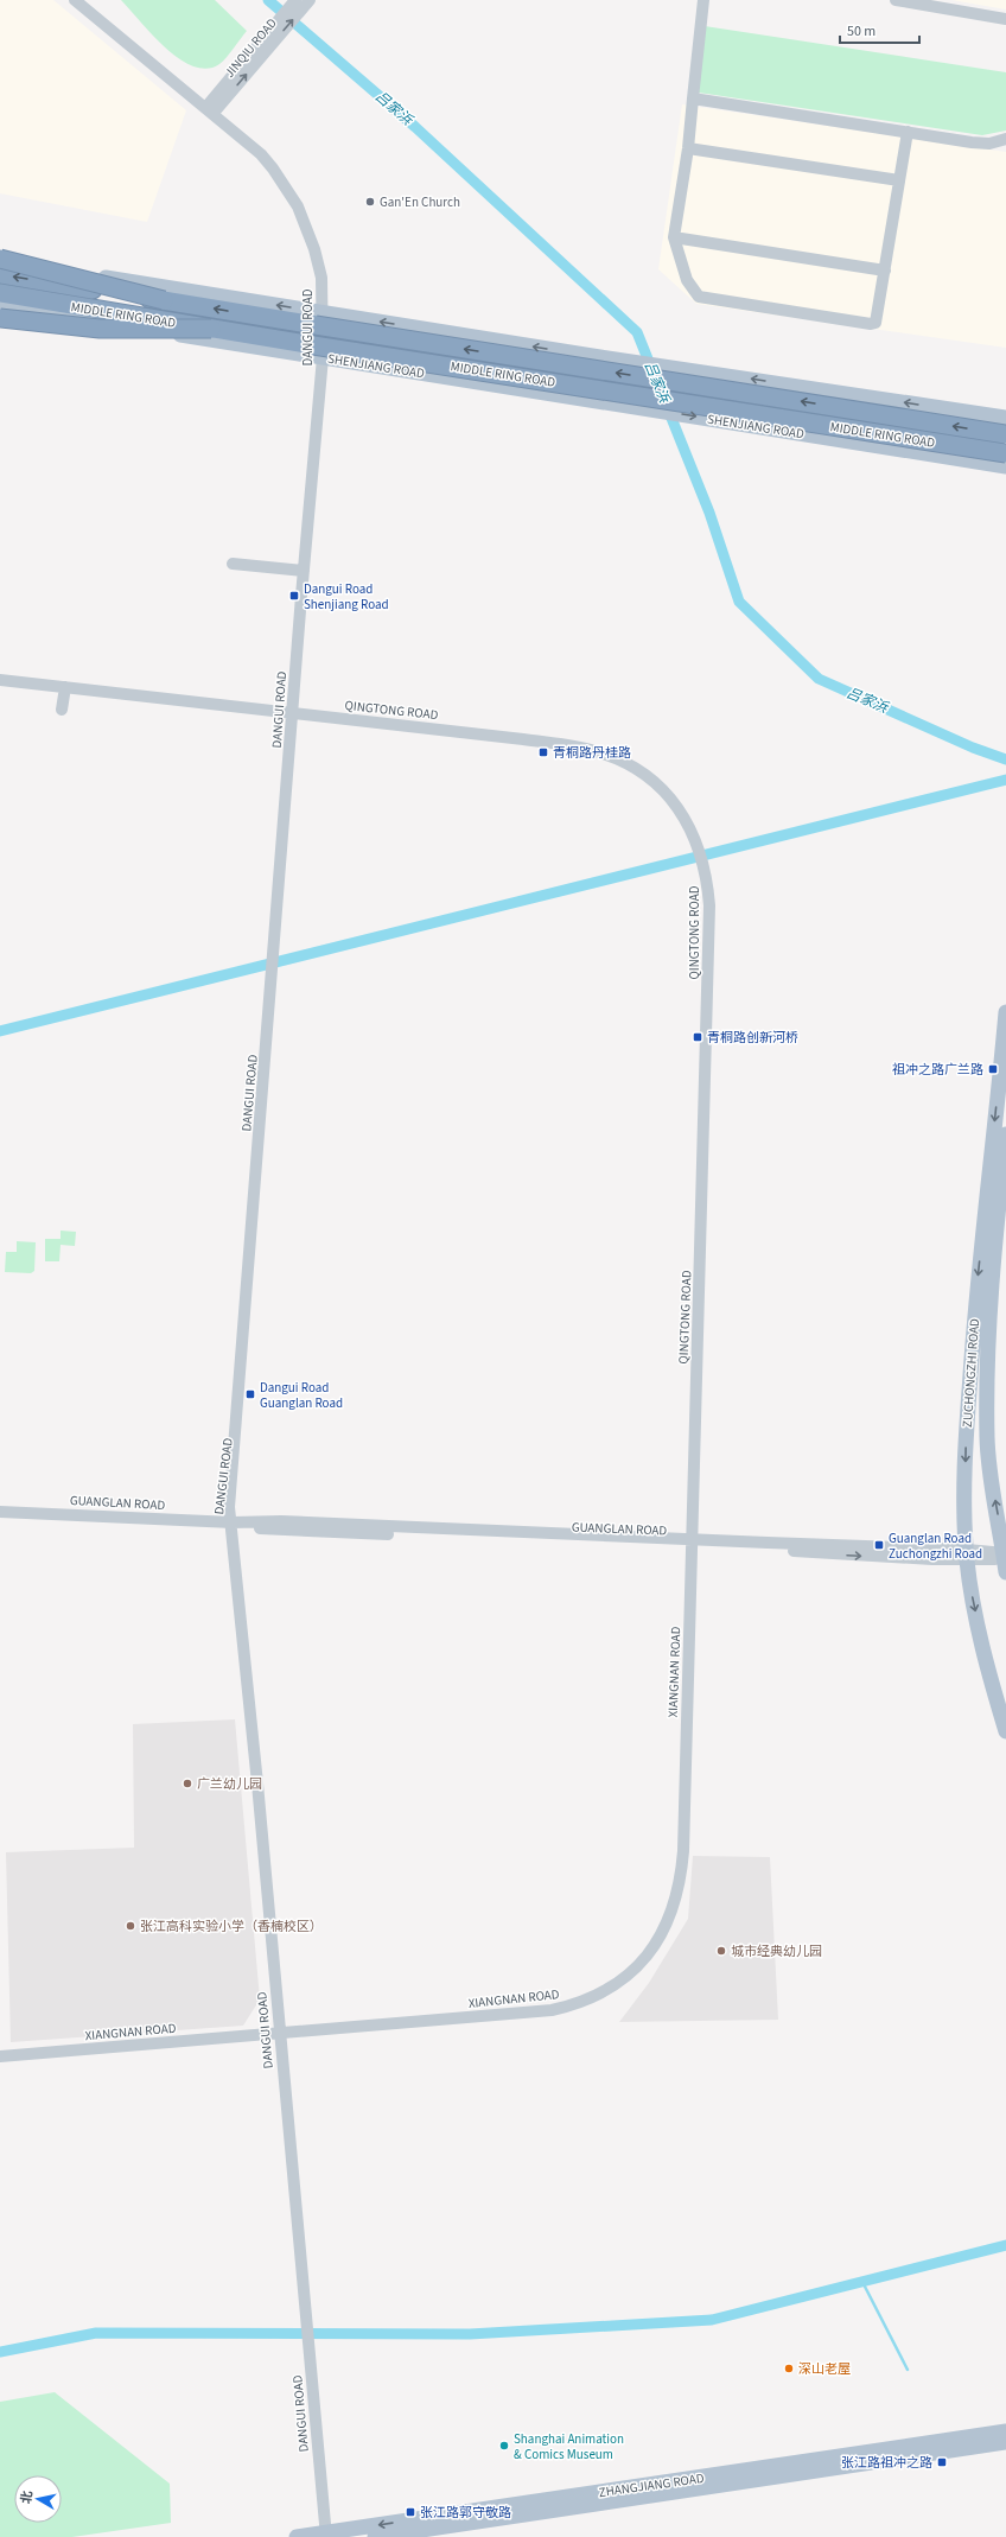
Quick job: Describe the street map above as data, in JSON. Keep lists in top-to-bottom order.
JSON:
{
  "streets": {
    "highway": ["MIDDLE RING ROAD"],
    "main road": ["SHENJIANG ROAD", "ZUCHONGZHI ROAD", "ZHANGJIANG ROAD"],
    "street": [
      "JINQIU ROAD",
      "DANGUI ROAD",
      "QINGTONG ROAD",
      "GUANGLAN ROAD",
      "XIANGNAN ROAD"
    ]
  },
  "crossings": [
    ["JINQIU ROAD", "DANGUI ROAD"],
    ["MIDDLE RING ROAD", "DANGUI ROAD"],
    ["MIDDLE RING ROAD", "SHENJIANG ROAD"],
    ["DANGUI ROAD", "SHENJIANG ROAD"],
    ["DANGUI ROAD", "QINGTONG ROAD"],
    ["DANGUI ROAD", "GUANGLAN ROAD"],
    ["DANGUI ROAD", "XIANGNAN ROAD"],
    ["DANGUI ROAD", "ZHANGJIANG ROAD"],
    ["QINGTONG ROAD", "GUANGLAN ROAD"],
    ["QINGTONG ROAD", "XIANGNAN ROAD"],
    ["ZUCHONGZHI ROAD", "GUANGLAN ROAD"],
    ["GUANGLAN ROAD", "XIANGNAN ROAD"]
  ],
  "water": ["吕家浜"],
  "places": {
    "other": [
      "Gan'En Church",
      "广兰幼儿园",
      "张江高科实验小学（香楠校区）",
      "城市经典幼儿园",
      "深山老屋",
      "Shanghai Animation & Comics Museum"
    ],
    "transit": [
      "Dangui Road Shenjiang Road",
      "青桐路丹桂路",
      "青桐路创新河桥",
      "祖冲之路广兰路",
      "Dangui Road Guanglan Road",
      "Guanglan Road Zuchongzhi Road",
      "张江路祖冲之路",
      "张江路郭守敬路"
    ]
  },
  "scale_bar": "50 m",
  "north": "left"
}
